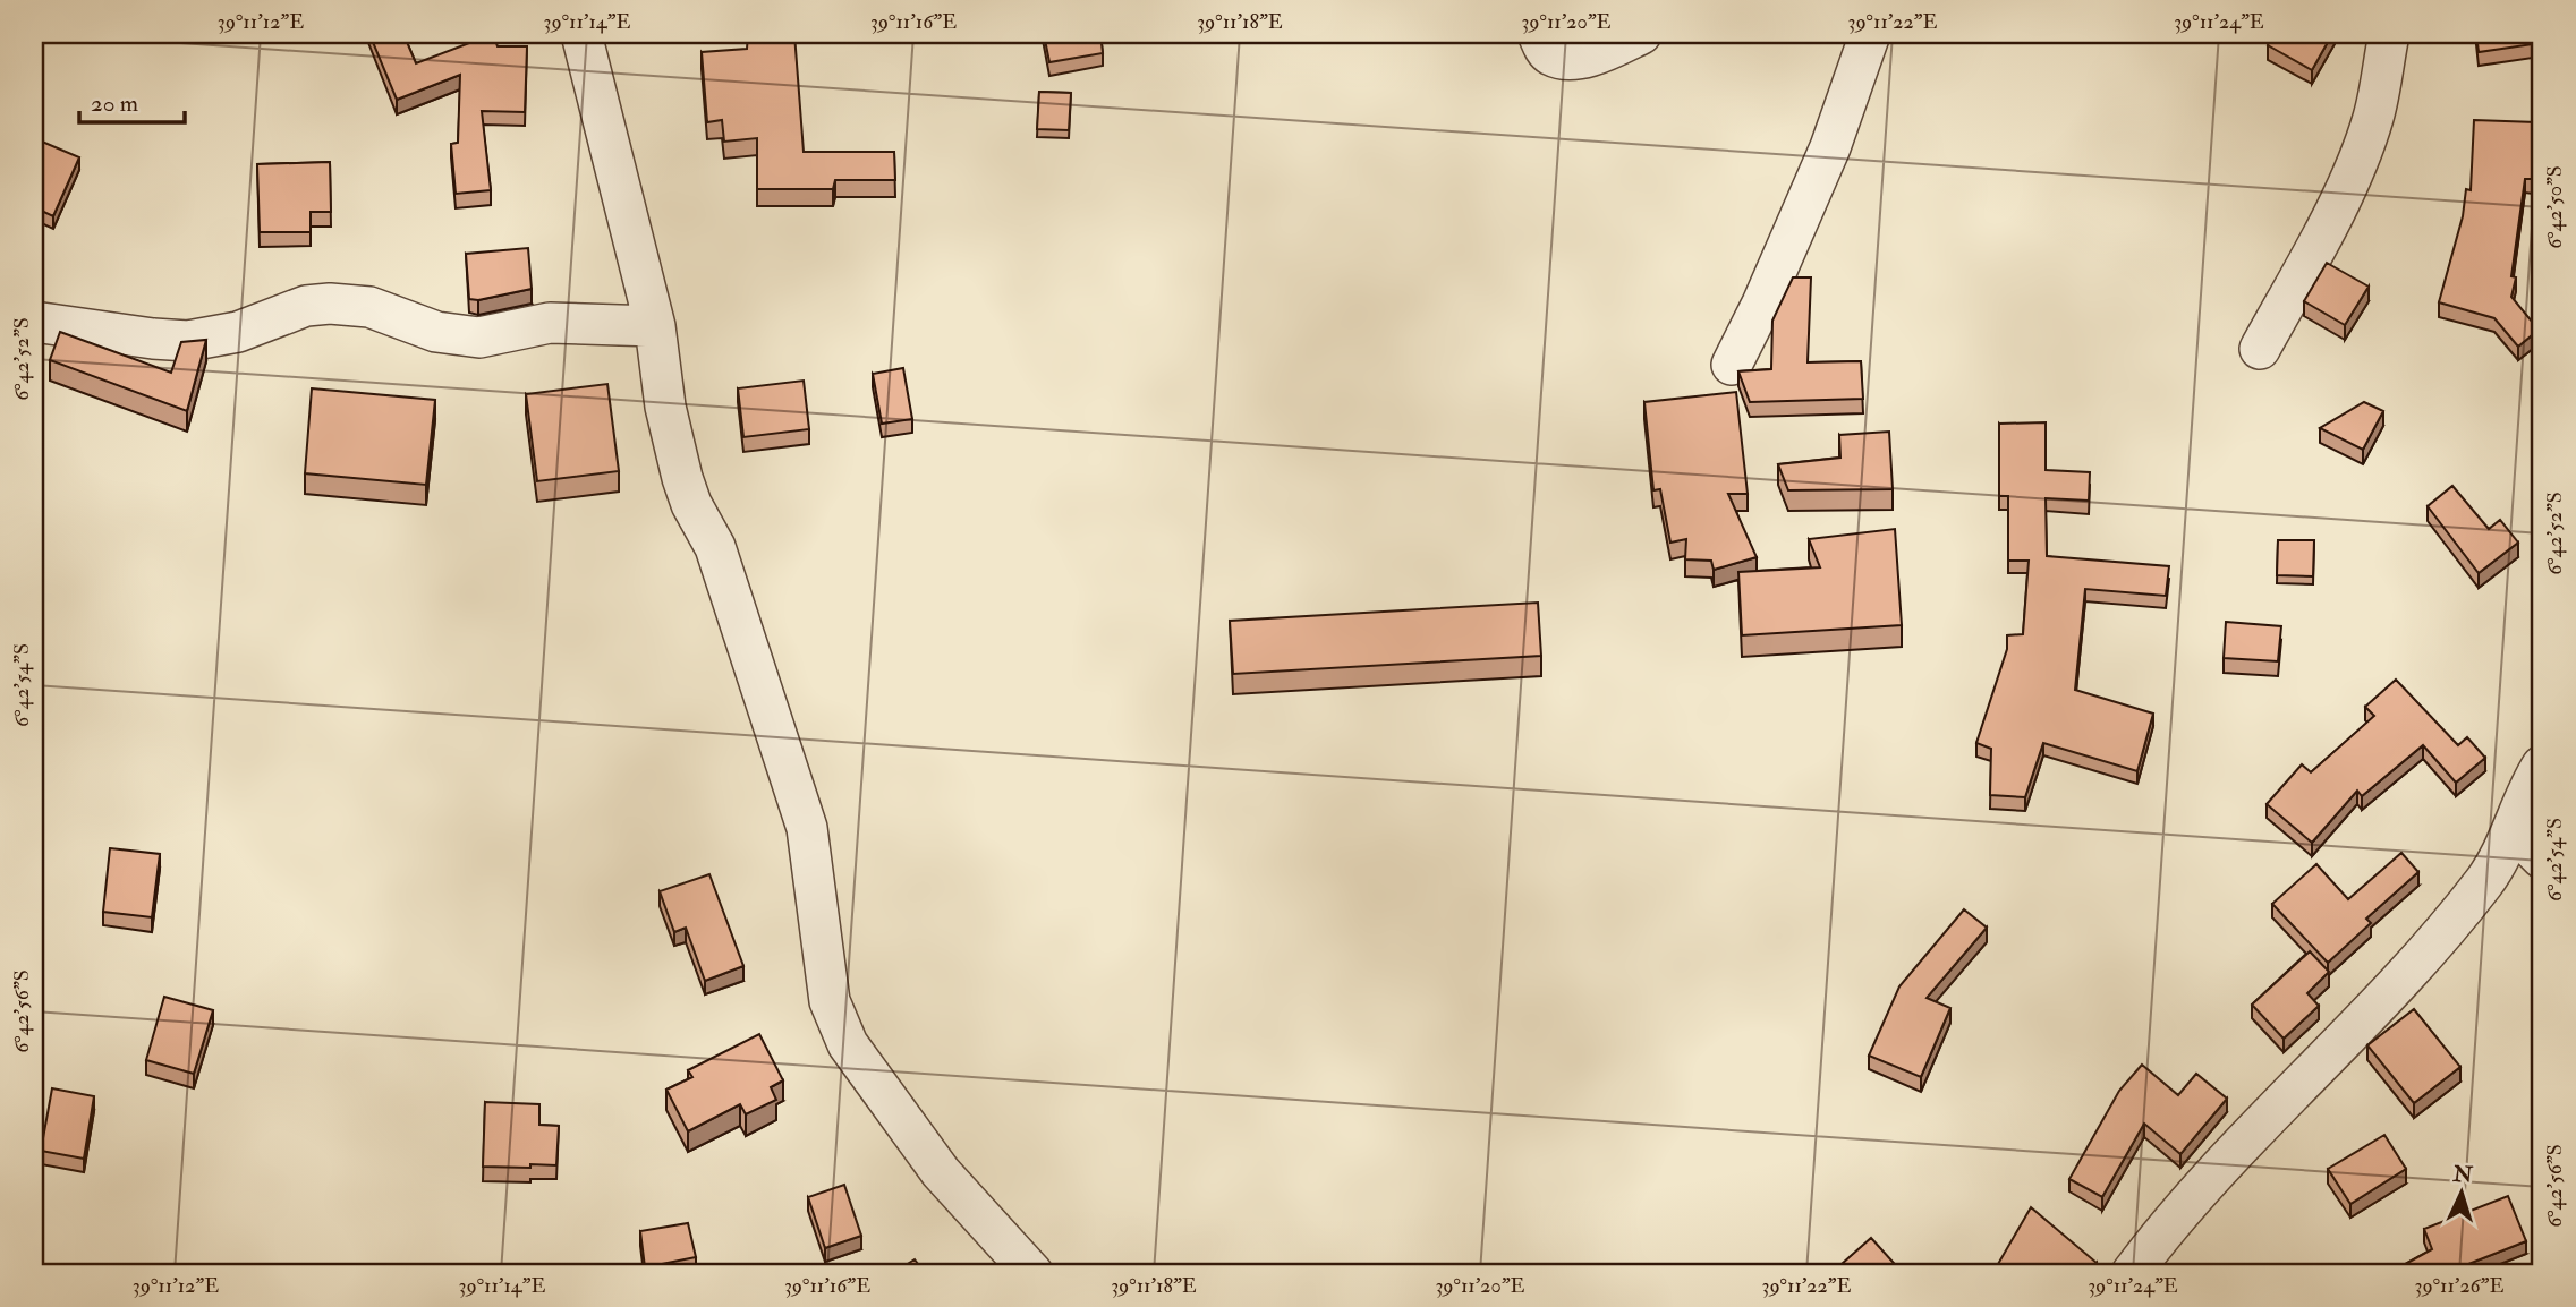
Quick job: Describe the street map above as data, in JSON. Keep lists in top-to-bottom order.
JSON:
{
  "scale_bar": "20 m",
  "north": "top",
  "coordinates": [
    "39°11'12\"E",
    "39°11'14\"E",
    "39°11'16\"E",
    "39°11'18\"E",
    "39°11'20\"E",
    "39°11'22\"E",
    "39°11'24\"E",
    "6°42'50\"S",
    "6°42'52\"S",
    "6°42'54\"S",
    "6°42'56\"S",
    "39°11'26\"E"
  ]
}
